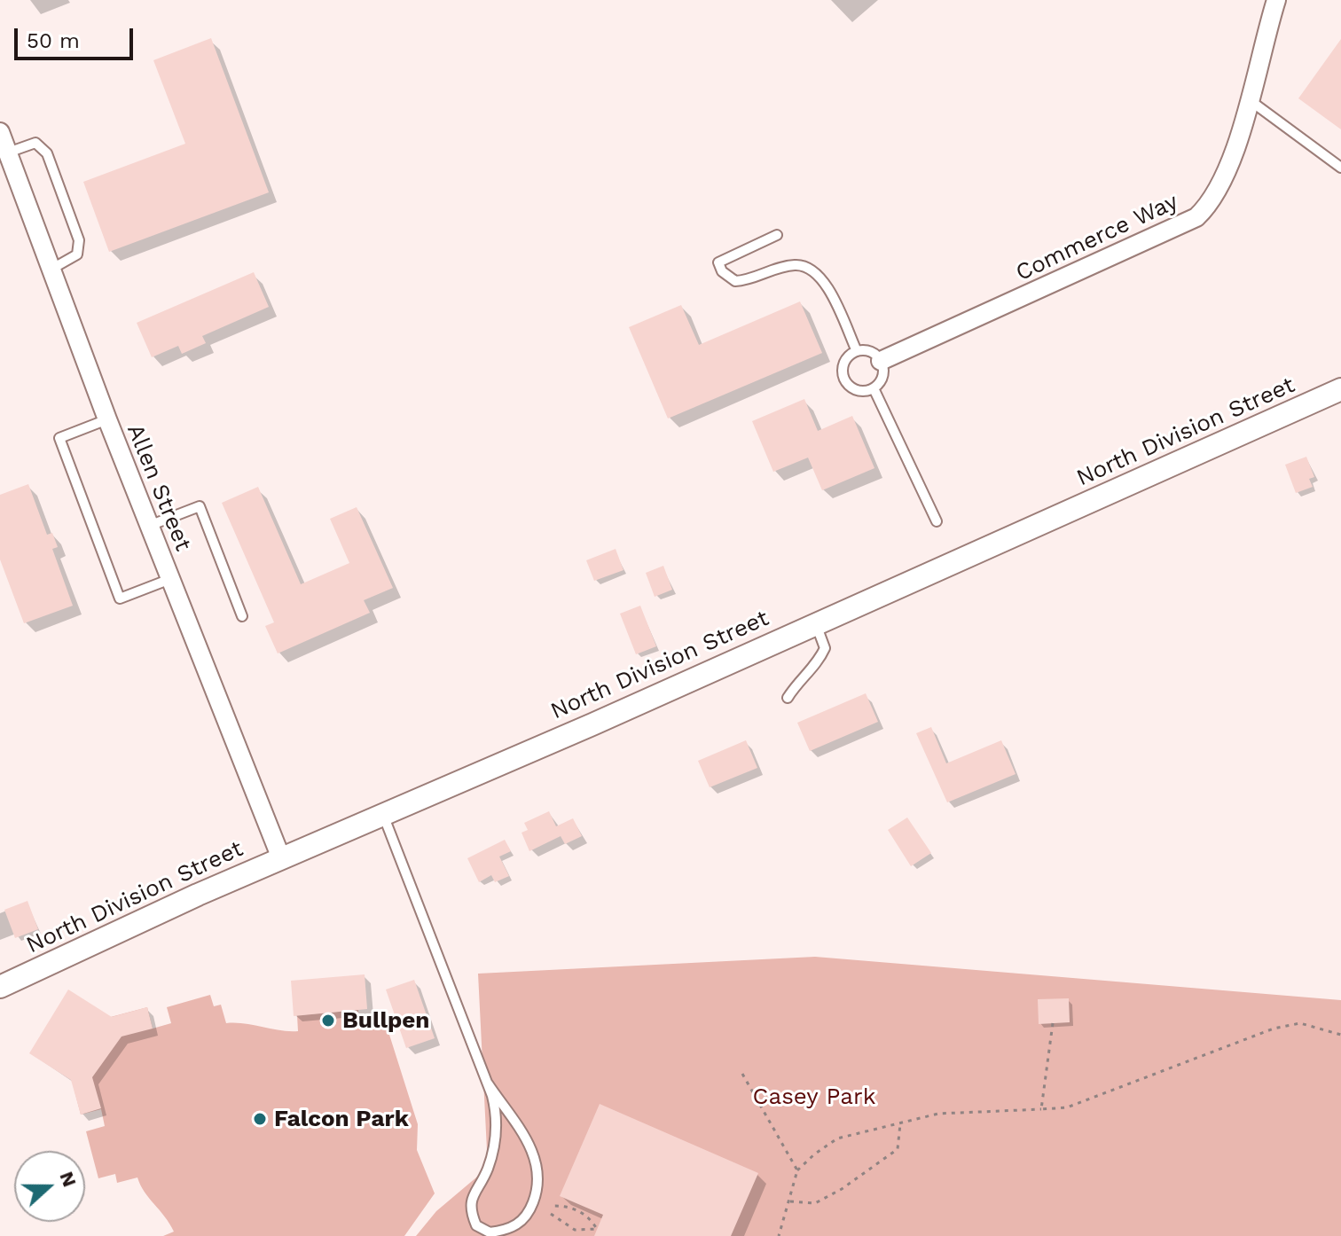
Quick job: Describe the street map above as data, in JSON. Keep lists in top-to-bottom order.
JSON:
{
  "streets": {
    "street": ["Commerce Way", "North Division Street", "Allen Street"]
  },
  "crossings": [
    ["North Division Street", "Allen Street"]
  ],
  "parks": ["Casey Park"],
  "places": ["Bullpen", "Falcon Park"],
  "scale_bar": "50 m",
  "north": "right"
}
